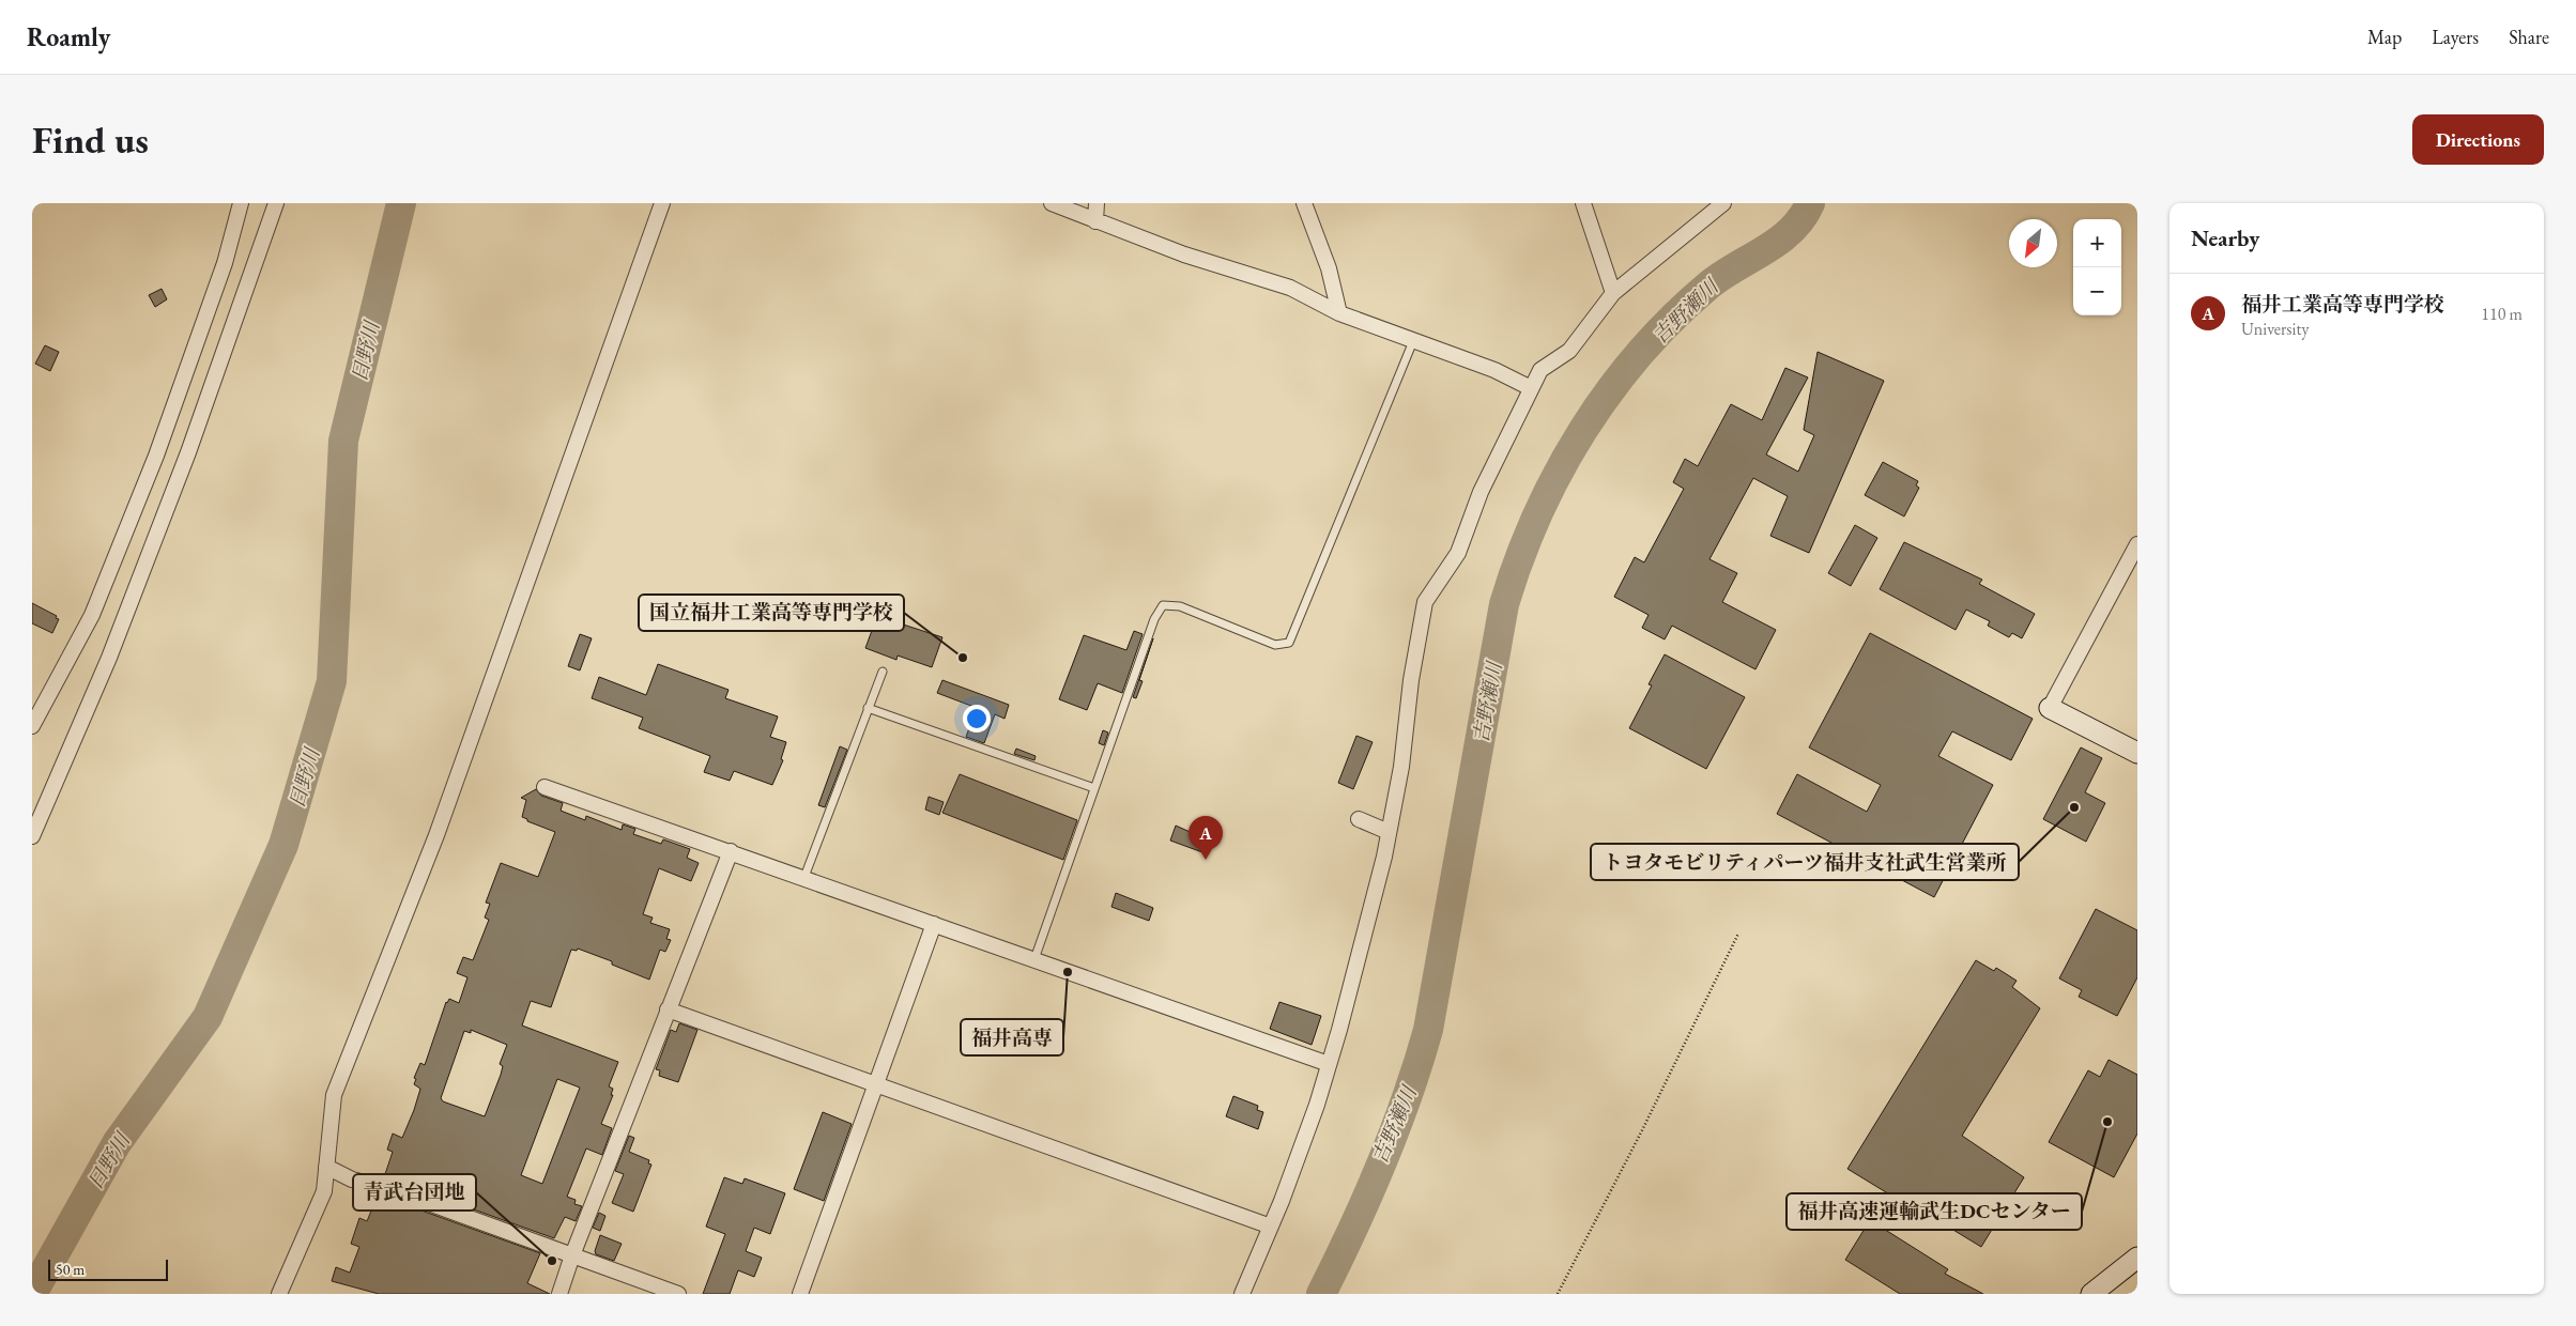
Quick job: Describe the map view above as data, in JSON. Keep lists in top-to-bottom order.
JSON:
{
  "water": ["吉野瀬川", "日野川"],
  "places": [
    "国立福井工業高等専門学校",
    "トヨタモビリティパーツ福井支社武生営業所",
    "福井高専",
    "福井高速運輸武生DCセンター",
    "青武台団地"
  ],
  "scale_bar": "50 m",
  "north": "bottom left",
  "page": {
    "header": "Roamly",
    "nav": ["Map", "Layers", "Share"],
    "buttons": "Directions",
    "title": "Find us",
    "heading": "Nearby",
    "map_buttons": ["+", "−"],
    "list": [
      {
        "mark": "A",
        "name": "福井工業高等専門学校",
        "note": "University",
        "value": "110 m"
      }
    ],
    "pins": "A",
    "scale": "50 m"
  }
}
